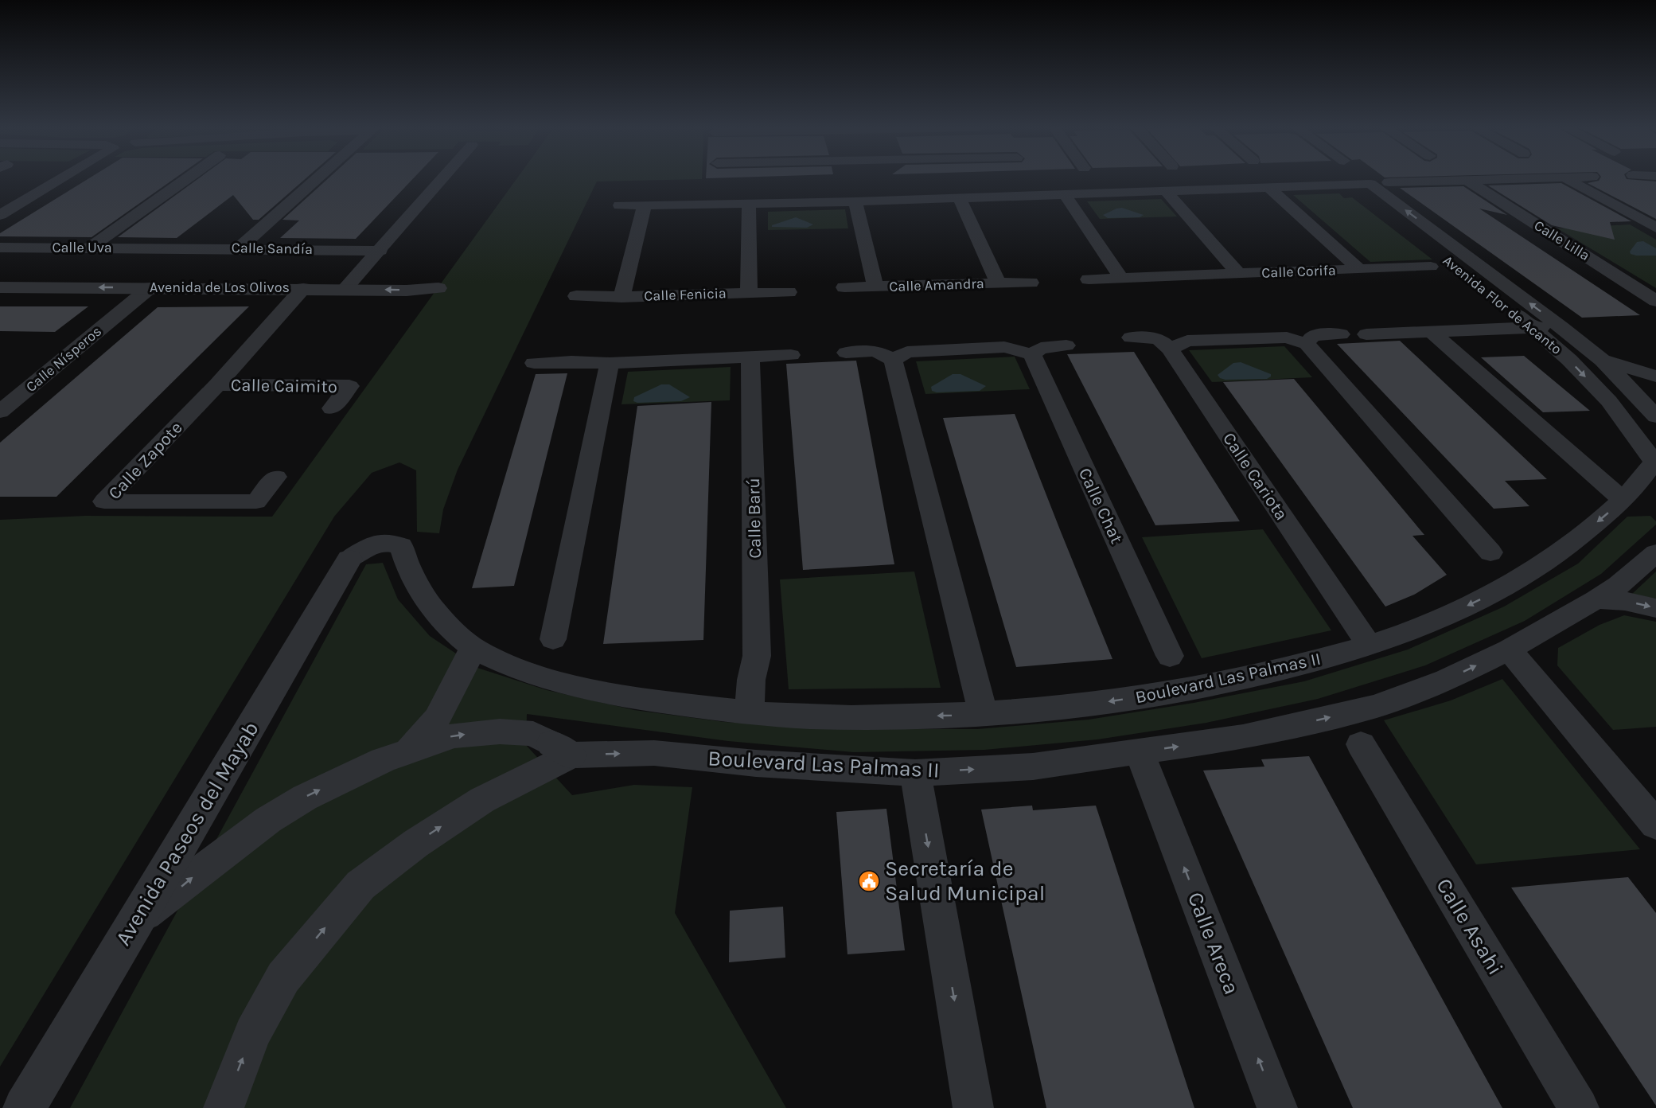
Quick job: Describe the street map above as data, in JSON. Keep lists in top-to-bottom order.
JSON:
{
  "streets": {
    "street": [
      "Calle Lilla",
      "Calle Uva",
      "Calle Sandía",
      "Calle Corifa",
      "Calle Amandra",
      "Avenida de Los Olivos",
      "Calle Fenicia",
      "Avenida Flor de Acanto",
      "Calle Nísperos",
      "Calle Caimito",
      "Calle Zapote",
      "Calle Cariota",
      "Calle Chat",
      "Calle Barú",
      "Boulevard Las Palmas II",
      "Avenida Paseos del Mayab",
      "Calle Asahi",
      "Calle Areca"
    ]
  },
  "crossings": [
    ["Calle Uva", "Calle Sandía"],
    ["Avenida de Los Olivos", "Calle Nísperos"],
    ["Avenida de Los Olivos", "Calle Zapote"],
    ["Avenida Flor de Acanto", "Boulevard Las Palmas II"],
    ["Calle Caimito", "Calle Zapote"],
    ["Calle Cariota", "Boulevard Las Palmas II"],
    ["Calle Barú", "Boulevard Las Palmas II"],
    ["Boulevard Las Palmas II", "Avenida Paseos del Mayab"],
    ["Boulevard Las Palmas II", "Calle Areca"]
  ],
  "one_way": ["Calle Areca"],
  "places": {
    "public building": ["Secretaría de Salud Municipal"]
  }
}
